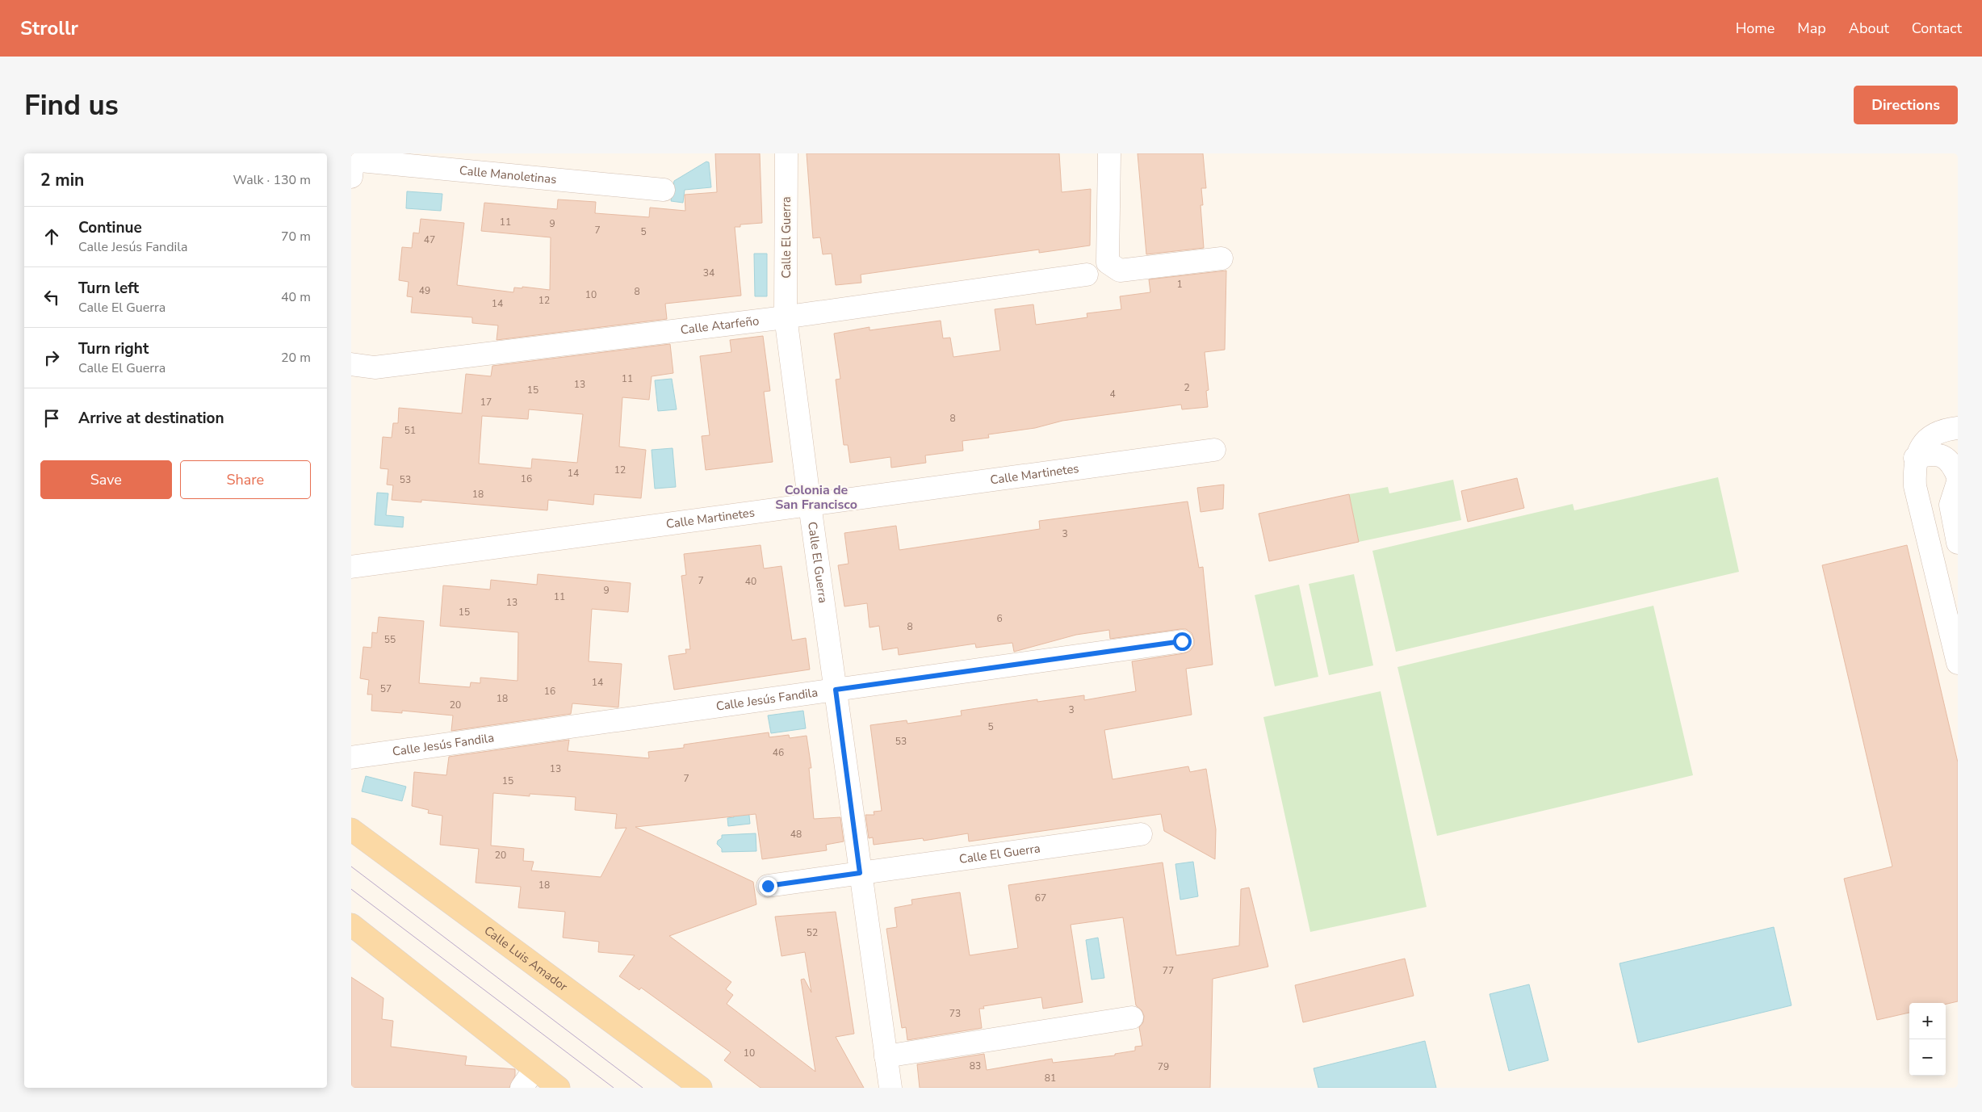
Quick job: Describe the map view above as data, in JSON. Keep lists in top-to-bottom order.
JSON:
{
  "streets": {
    "main road": ["Calle Luis Amador"],
    "street": [
      "Calle Manoletinas",
      "Calle El Guerra",
      "Calle Atarfeño",
      "Calle Martinetes",
      "Calle Jesús Fandila"
    ]
  },
  "crossings": [
    ["Calle El Guerra", "Calle Atarfeño"],
    ["Calle El Guerra", "Calle Martinetes"],
    ["Calle El Guerra", "Calle Jesús Fandila"]
  ],
  "districts": ["Colonia de San Francisco"],
  "house_numbers": [
    "11",
    "9",
    "7",
    "5",
    "47",
    "34",
    "1",
    "49",
    "8",
    "10",
    "12",
    "14",
    "11",
    "13",
    "2",
    "15",
    "4",
    "17",
    "8",
    "51",
    "12",
    "14",
    "16",
    "53",
    "18",
    "3",
    "7",
    "40",
    "9",
    "11",
    "13",
    "15",
    "6",
    "8",
    "55",
    "14",
    "57",
    "16",
    "18",
    "20",
    "3",
    "5",
    "53",
    "46",
    "13",
    "7",
    "15",
    "48",
    "20",
    "18",
    "67",
    "52",
    "77",
    "73",
    "10",
    "83",
    "79",
    "81"
  ],
  "page": {
    "header": "Strollr",
    "nav": [
      "Home",
      "Map",
      "About",
      "Contact"
    ],
    "buttons": [
      "Directions",
      ["Save", "Share"]
    ],
    "title": "Find us",
    "heading": ["2 min", "Walk · 130 m"],
    "list": [
      ["Continue", "Calle Jesús Fandila", "70 m"],
      ["Turn left", "Calle El Guerra", "40 m"],
      ["Turn right", "Calle El Guerra", "20 m"],
      "Arrive at destination"
    ],
    "map_buttons": ["+", "−"]
  }
}
